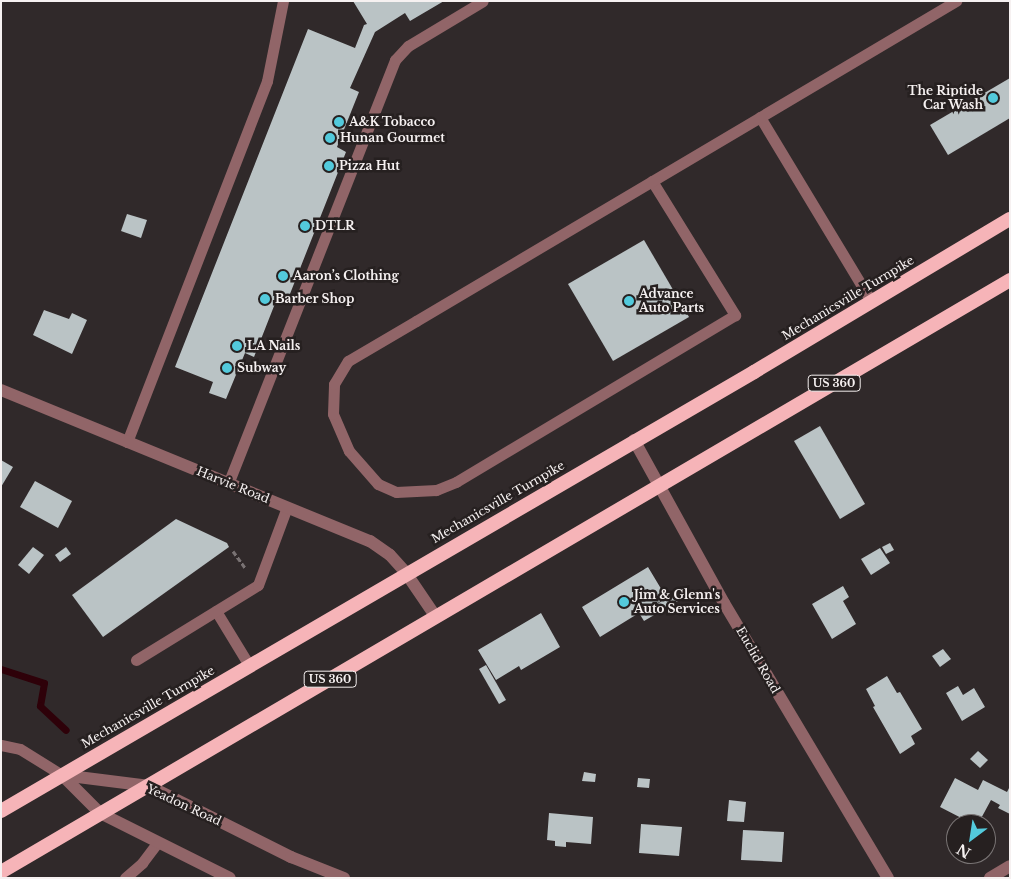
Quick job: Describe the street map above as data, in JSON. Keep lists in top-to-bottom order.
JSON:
{
  "streets": {
    "highway": ["Mechanicsville Turnpike", "US 360"],
    "street": ["Harvie Road", "Euclid Road", "Yeadon Road"]
  },
  "crossings": [
    ["Mechanicsville Turnpike", "Harvie Road"],
    ["Mechanicsville Turnpike", "Euclid Road"],
    ["Mechanicsville Turnpike", "Yeadon Road"],
    ["US 360", "Harvie Road"],
    ["US 360", "Euclid Road"],
    ["US 360", "Yeadon Road"]
  ],
  "places": [
    "The Riptide Car Wash",
    "A&K Tobacco",
    "Hunan Gourmet",
    "Pizza Hut",
    "DTLR",
    "Aaron’s Clothing",
    "Barber Shop",
    "Advance Auto Parts",
    "LA Nails",
    "Subway",
    "Jim & Glenn's Auto Services"
  ],
  "north": "bottom left"
}
